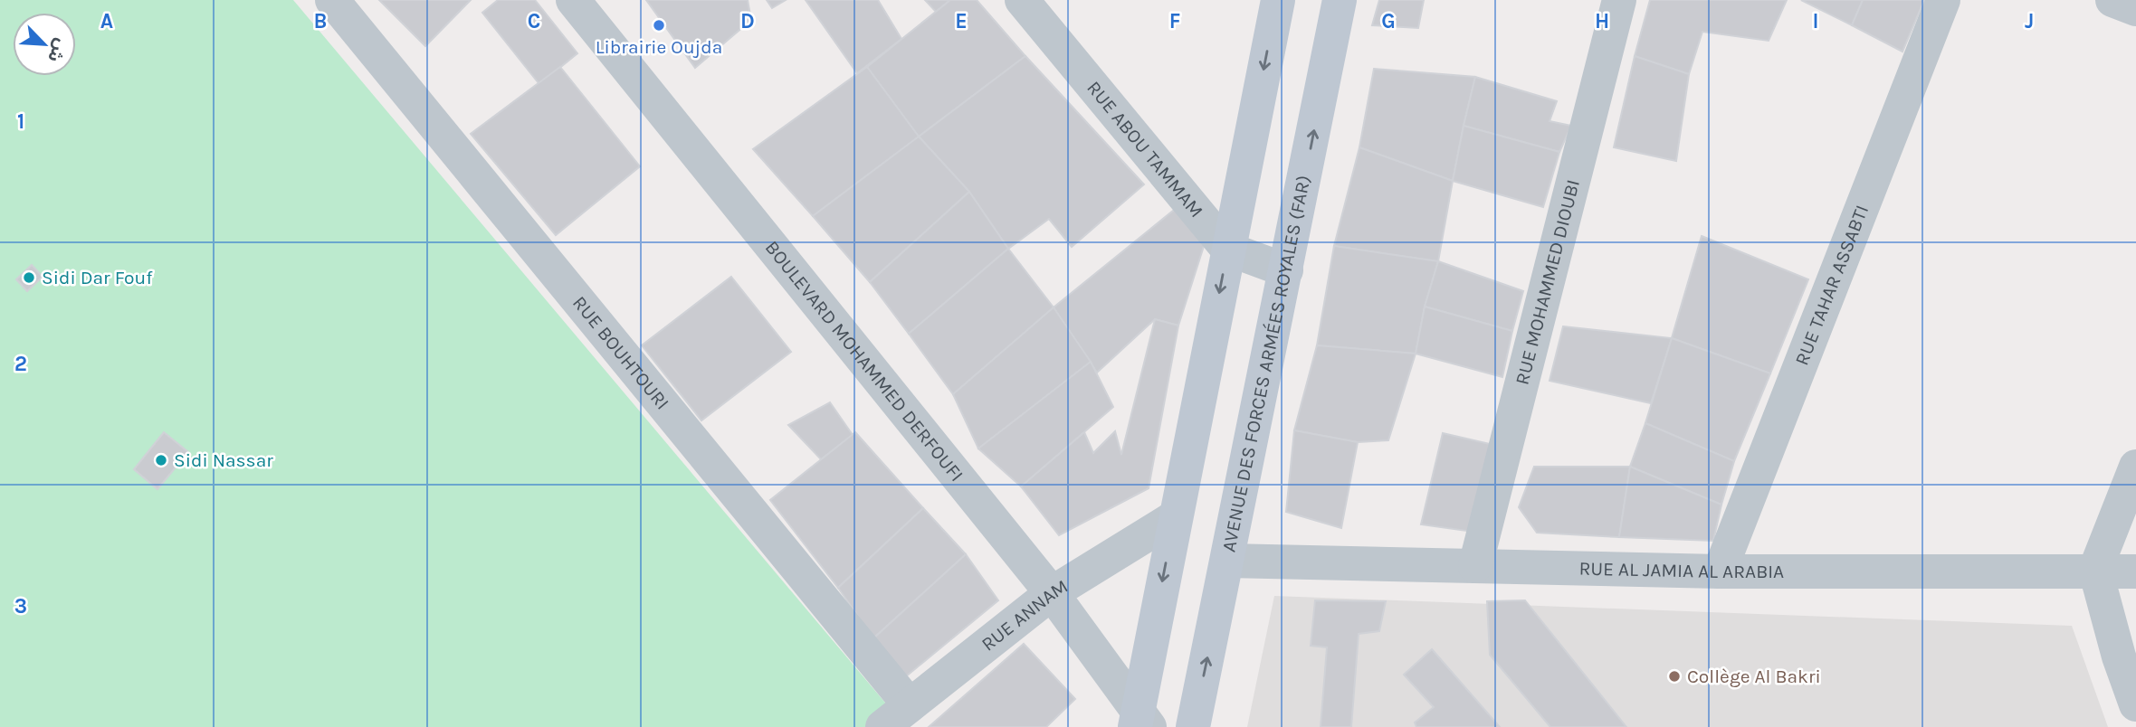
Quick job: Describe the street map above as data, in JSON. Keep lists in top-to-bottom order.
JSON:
{
  "streets": {
    "main road": ["AVENUE DES FORCES ARMÉES ROYALES (FAR)"],
    "street": [
      "RUE ABOU TAMMAM",
      "RUE MOHAMMED DIOUBI",
      "RUE TAHAR ASSABTI",
      "RUE BOUHTOURI",
      "BOULEVARD MOHAMMED DERFOUFI",
      "RUE AL JAMIA AL ARABIA",
      "RUE ANNAM"
    ]
  },
  "crossings": [
    ["RUE MOHAMMED DIOUBI", "RUE AL JAMIA AL ARABIA"],
    ["RUE TAHAR ASSABTI", "RUE AL JAMIA AL ARABIA"],
    ["RUE BOUHTOURI", "RUE ANNAM"],
    ["BOULEVARD MOHAMMED DERFOUFI", "RUE ANNAM"],
    ["AVENUE DES FORCES ARMÉES ROYALES (FAR)", "RUE AL JAMIA AL ARABIA"]
  ],
  "places": [
    "Librairie Oujda",
    "Sidi Dar Fouf",
    "Sidi Nassar",
    "Collège Al Bakri"
  ],
  "north": "bottom right",
  "grid": {
    "columns": [
      "A",
      "B",
      "C",
      "D",
      "E",
      "F",
      "G",
      "H",
      "I",
      "J"
    ],
    "rows": ["1", "2", "3"]
  }
}
